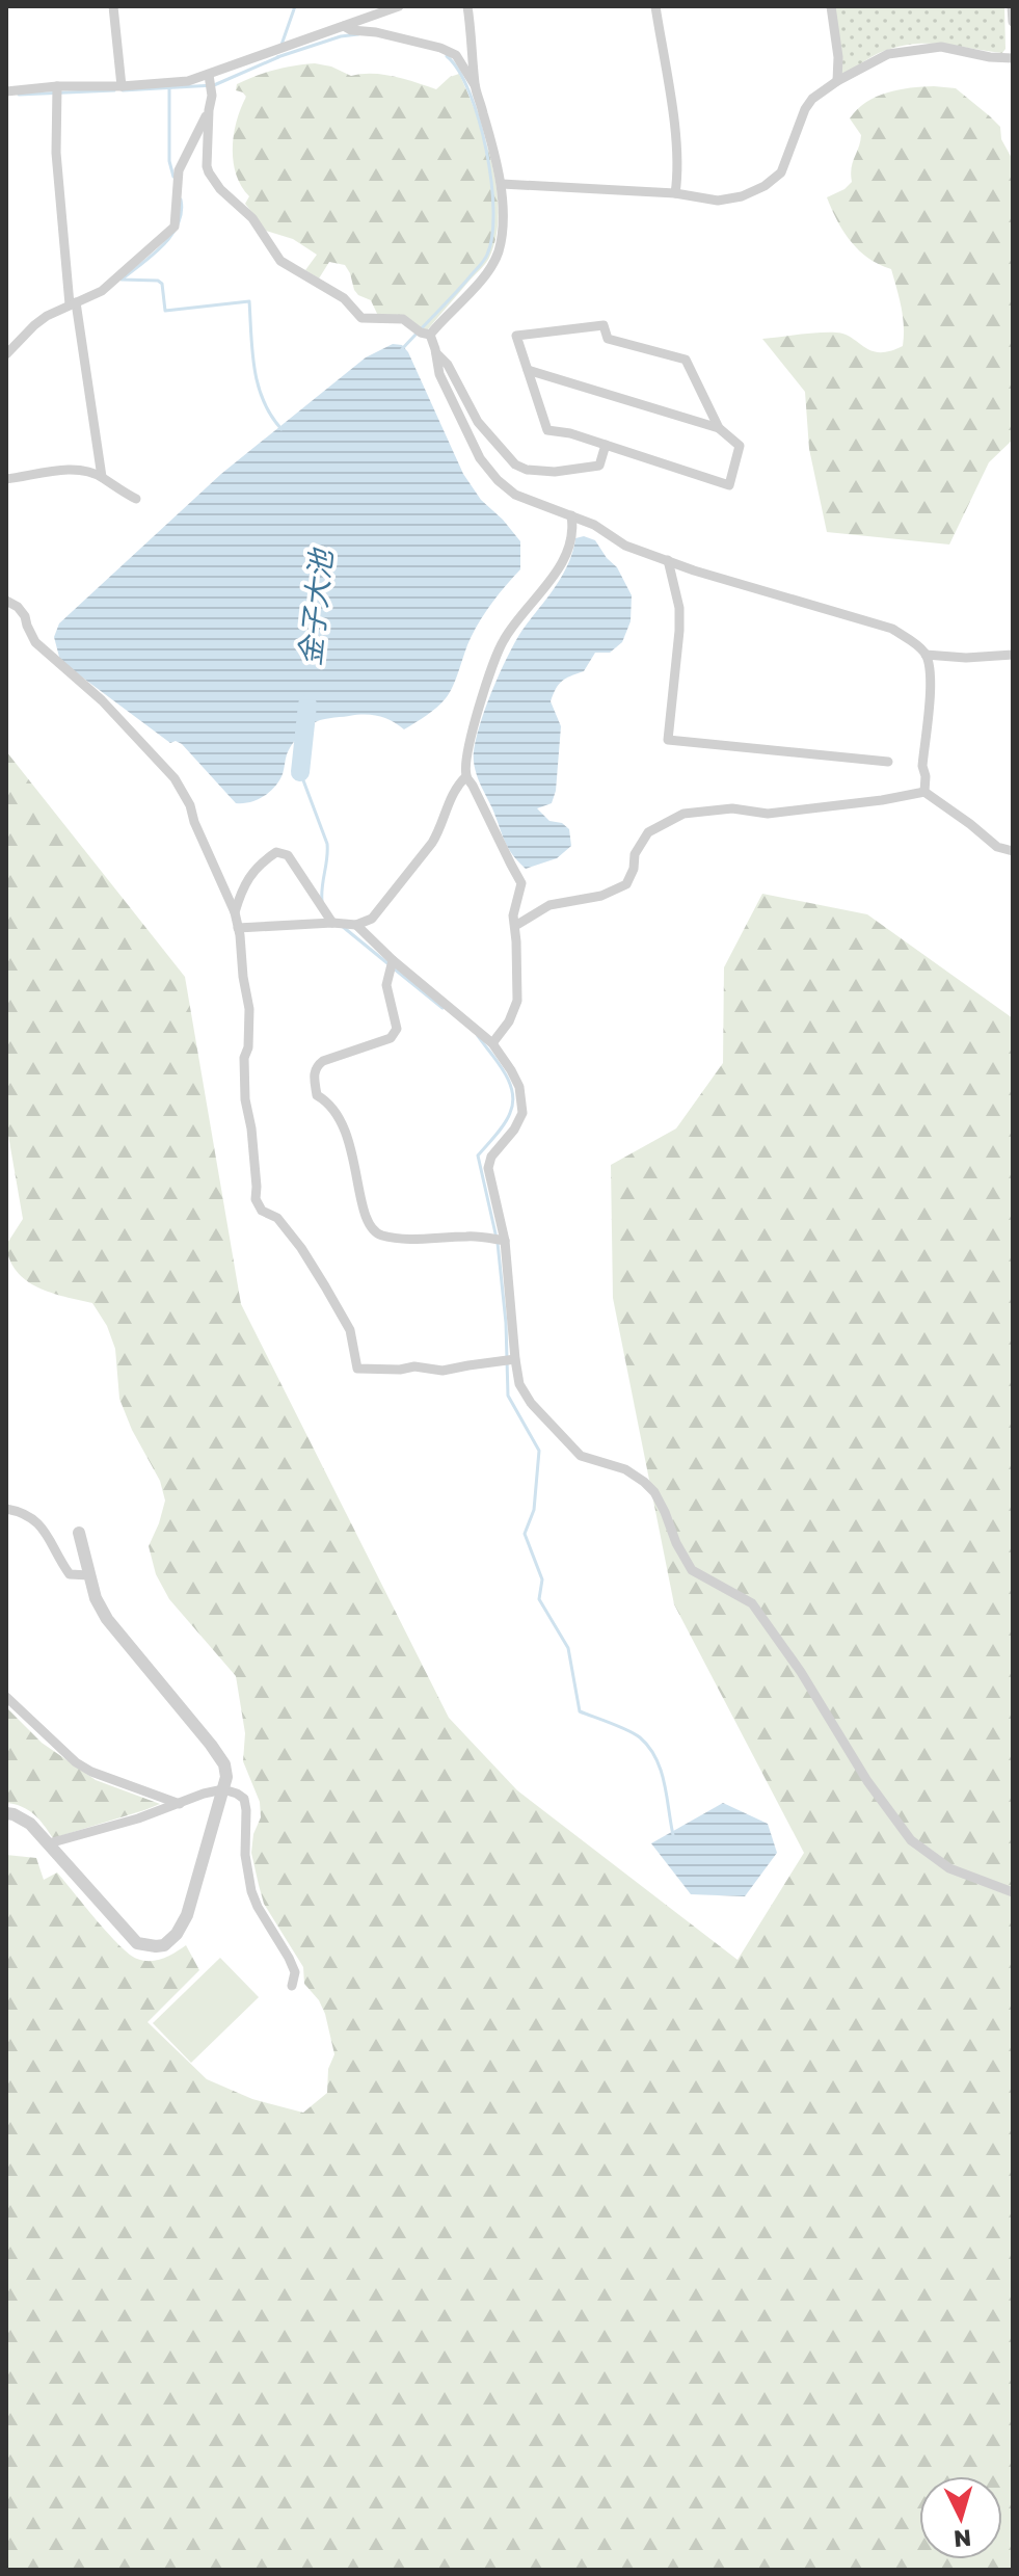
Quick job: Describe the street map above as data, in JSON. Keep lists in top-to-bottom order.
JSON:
{
  "water": ["金子大池"],
  "north": "bottom"
}
